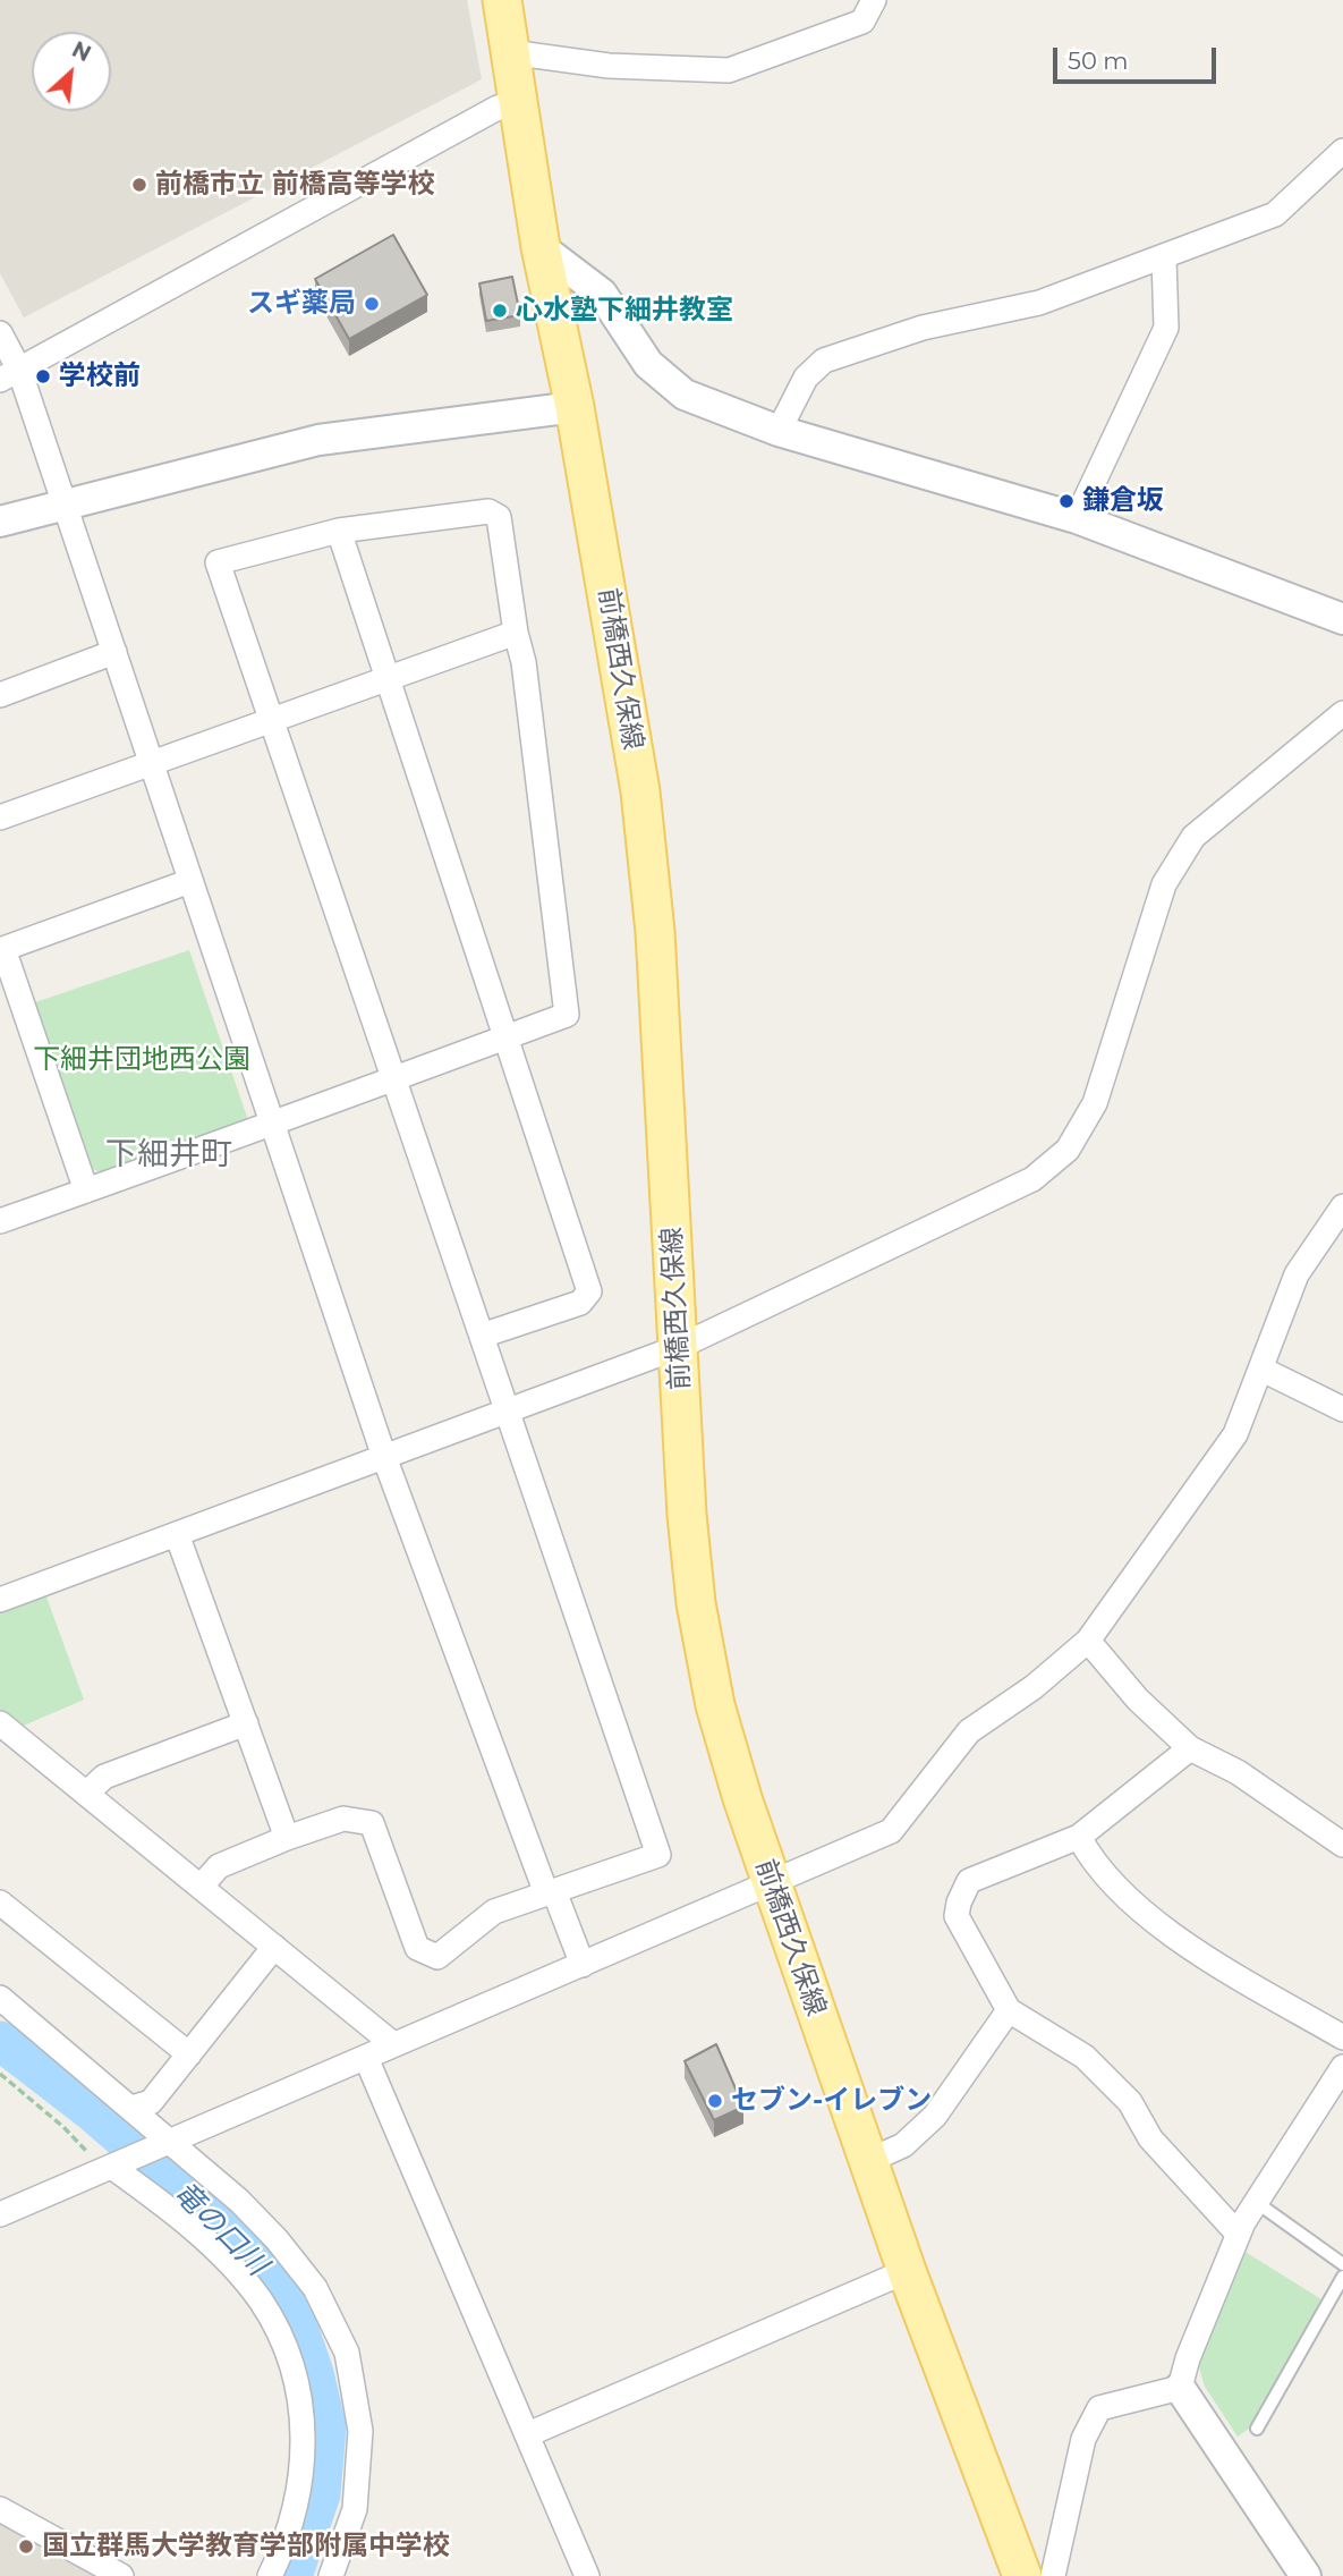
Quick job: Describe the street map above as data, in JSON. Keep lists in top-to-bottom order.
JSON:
{
  "streets": {
    "main road": ["前橋西久保線"]
  },
  "districts": ["下細井町"],
  "water": ["竜の口川"],
  "parks": ["下細井団地西公園"],
  "places": [
    "前橋市立 前橋高等学校",
    "スギ薬局",
    "心水塾下細井教室",
    "学校前",
    "鎌倉坂",
    "セブン-イレブン",
    "国立群馬大学教育学部附属中学校"
  ],
  "scale_bar": "50 m",
  "north": "top right"
}
